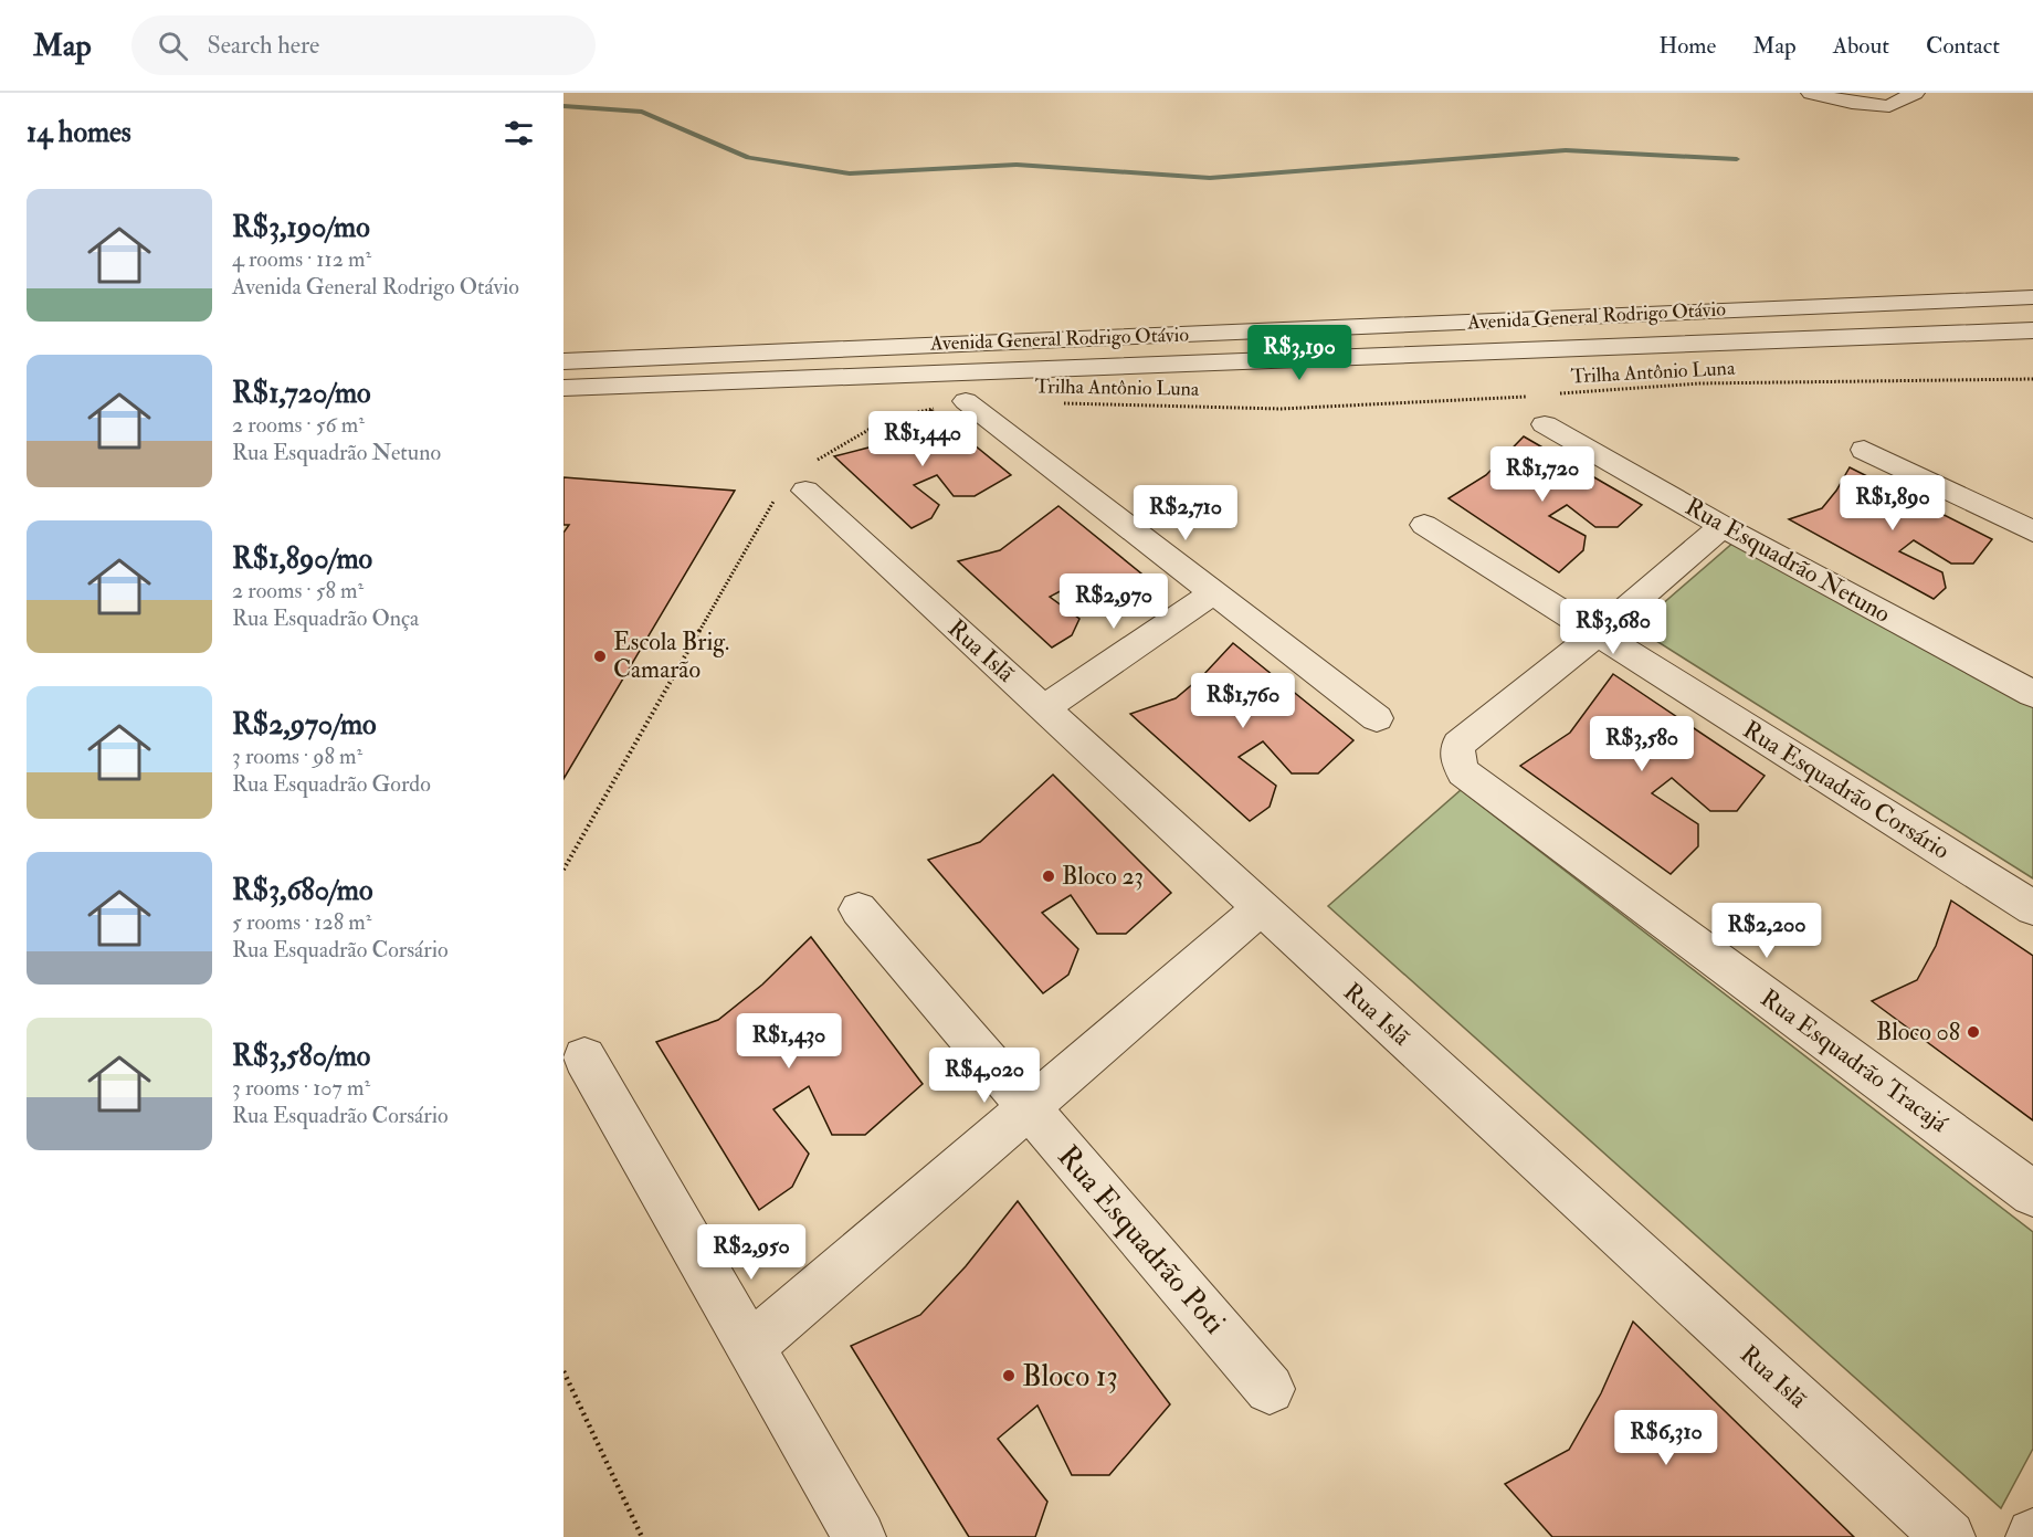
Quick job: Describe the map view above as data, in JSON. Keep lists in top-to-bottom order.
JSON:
{
  "streets": {
    "street": [
      "Avenida General Rodrigo Otávio",
      "Rua Esquadrão Netuno",
      "Rua Islã",
      "Rua Esquadrão Corsário",
      "Rua Esquadrão Tracajá",
      "Rua Esquadrão Poti"
    ],
    "path": ["Trilha Antônio Luna"]
  },
  "crossings": [
    ["Rua Esquadrão Corsário", "Rua Esquadrão Tracajá"]
  ],
  "places": [
    "Escola Brig. Camarão",
    "Bloco 23",
    "Bloco 08",
    "Bloco 13"
  ],
  "page": {
    "header": "Map",
    "search": "Search here",
    "nav": [
      "Home",
      "Map",
      "About",
      "Contact"
    ],
    "heading": "14 homes",
    "list": [
      {
        "name": "R$3,190/mo",
        "note": "4 rooms · 112 m² · Avenida General Rodrigo Otávio"
      },
      {
        "name": "R$1,720/mo",
        "note": "2 rooms · 56 m² · Rua Esquadrão Netuno"
      },
      {
        "name": "R$1,890/mo",
        "note": "2 rooms · 58 m² · Rua Esquadrão Onça"
      },
      {
        "name": "R$2,970/mo",
        "note": "3 rooms · 98 m² · Rua Esquadrão Gordo"
      },
      {
        "name": "R$3,680/mo",
        "note": "5 rooms · 128 m² · Rua Esquadrão Corsário"
      },
      {
        "name": "R$3,580/mo",
        "note": "3 rooms · 107 m² · Rua Esquadrão Corsário"
      }
    ],
    "price": [
      "R$3,190",
      "R$1,440",
      "R$1,720",
      "R$1,890",
      "R$2,710",
      "R$2,970",
      "R$3,680",
      "R$1,760",
      "R$3,580",
      "R$2,200",
      "R$1,430",
      "R$4,020",
      "R$2,950",
      "R$6,310"
    ]
  }
}
